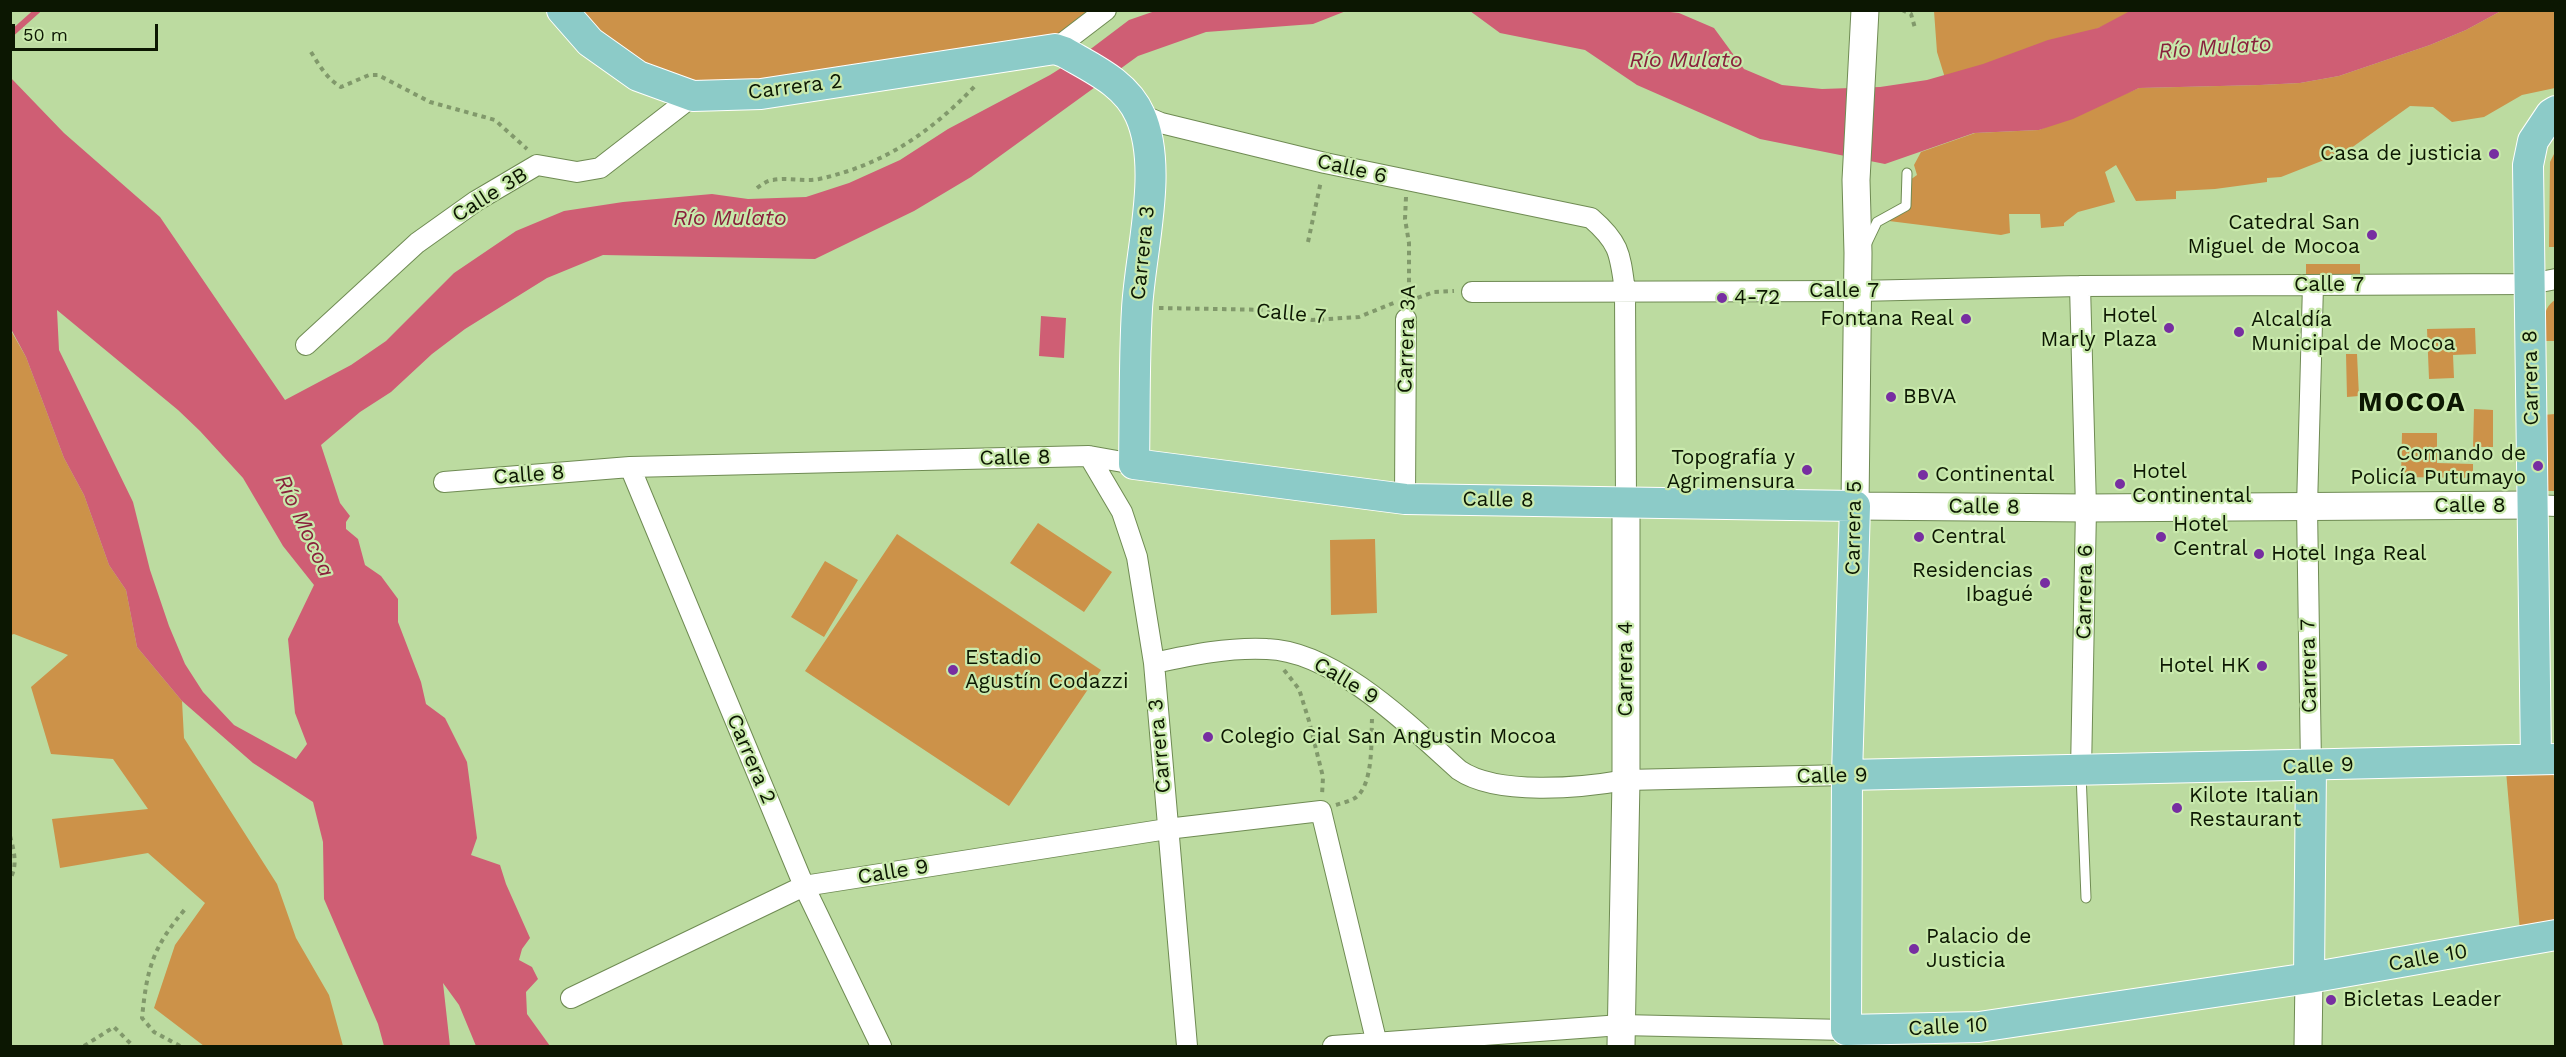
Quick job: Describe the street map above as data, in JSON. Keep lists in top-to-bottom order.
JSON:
{
  "streets": {
    "main road": [
      "Carrera 2",
      "Carrera 3",
      "Carrera 8",
      "Calle 8",
      "Carrera 5",
      "Carrera 7",
      "Carrera 4",
      "Calle 9",
      "Calle 10"
    ],
    "street": [
      "Calle 6",
      "Calle 3B",
      "Calle 7",
      "Carrera 3A",
      "Carrera 6"
    ]
  },
  "crossings": [
    ["Carrera 2", "Calle 3B"],
    ["Carrera 2", "Calle 8"],
    ["Carrera 2", "Calle 9"],
    ["Calle 6", "Carrera 3"],
    ["Calle 6", "Calle 7"],
    ["Calle 6", "Carrera 3A"],
    ["Calle 6", "Carrera 4"],
    ["Carrera 3", "Calle 7"],
    ["Carrera 3", "Calle 8"],
    ["Carrera 3", "Calle 9"],
    ["Calle 7", "Carrera 3A"],
    ["Calle 7", "Carrera 8"],
    ["Calle 7", "Carrera 5"],
    ["Calle 7", "Carrera 6"],
    ["Calle 7", "Carrera 7"],
    ["Calle 7", "Carrera 4"],
    ["Carrera 3A", "Calle 8"],
    ["Carrera 8", "Calle 8"],
    ["Carrera 8", "Calle 9"],
    ["Calle 8", "Carrera 5"],
    ["Calle 8", "Carrera 6"],
    ["Calle 8", "Carrera 7"],
    ["Calle 8", "Carrera 4"],
    ["Carrera 5", "Calle 9"],
    ["Carrera 5", "Calle 10"],
    ["Carrera 6", "Calle 9"],
    ["Carrera 7", "Calle 9"],
    ["Carrera 7", "Calle 10"],
    ["Carrera 4", "Calle 9"],
    ["Carrera 4", "Calle 10"]
  ],
  "districts": ["MOCOA"],
  "water": ["Río Mulato", "Río Mocoa"],
  "places": [
    "Casa de justicia",
    "Catedral San Miguel de Mocoa",
    "4-72",
    "Fontana Real",
    "Hotel Marly Plaza",
    "Alcaldía Municipal de Mocoa",
    "BBVA",
    "Comando de Policía Putumayo",
    "Topografía y Agrimensura",
    "Continental",
    "Hotel Continental",
    "Central",
    "Hotel Central",
    "Hotel Inga Real",
    "Residencias Ibagué",
    "Hotel HK",
    "Estadio Agustín Codazzi",
    "Colegio Cial San Angustin Mocoa",
    "Kilote Italian Restaurant",
    "Palacio de Justicia",
    "Bicletas Leader"
  ],
  "scale_bar": "50 m"
}
